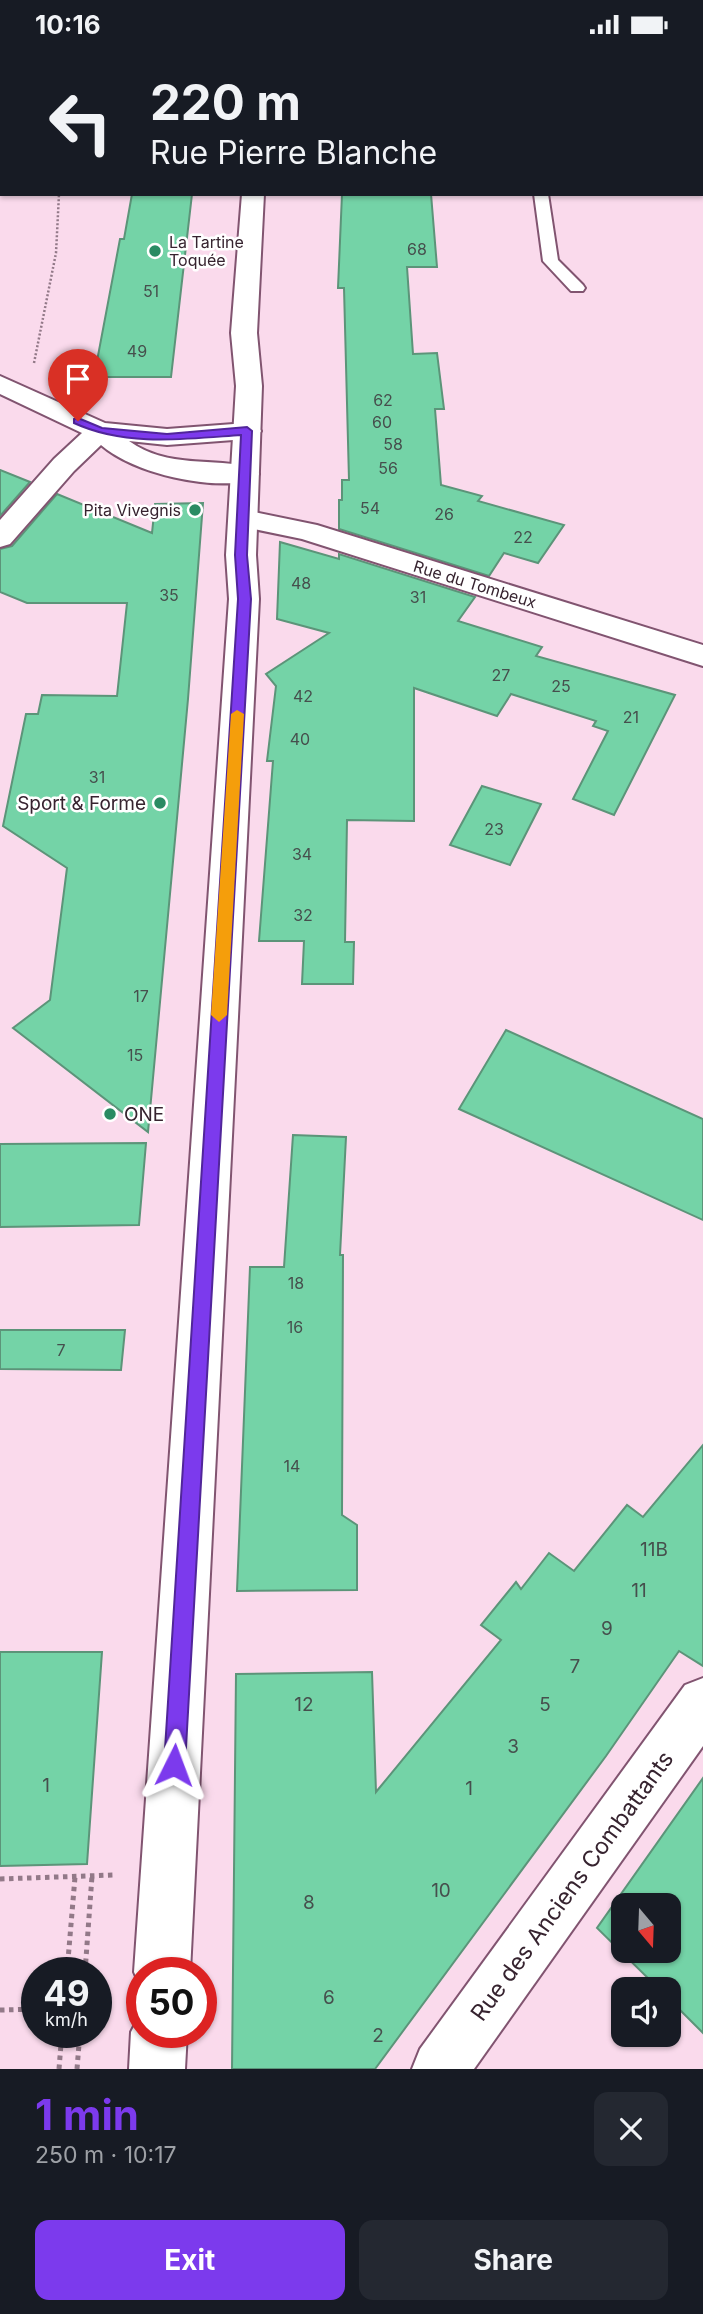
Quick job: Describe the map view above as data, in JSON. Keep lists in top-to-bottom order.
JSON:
{
  "streets": {
    "main road": ["Rue du Tombeux", "Rue des Anciens Combattants"]
  },
  "places": [
    "La Tartine Toquée",
    "Pita Vivegnis",
    "Sport & Forme",
    "ONE"
  ],
  "house_numbers": [
    "68",
    "51",
    "49",
    "62",
    "60",
    "58",
    "56",
    "54",
    "26",
    "22",
    "48",
    "35",
    "31",
    "27",
    "25",
    "42",
    "21",
    "40",
    "31",
    "23",
    "34",
    "32",
    "17",
    "15",
    "18",
    "16",
    "7",
    "14",
    "11B",
    "11",
    "9",
    "7",
    "12",
    "5",
    "3",
    "1",
    "1",
    "10",
    "8",
    "6",
    "2"
  ],
  "north": "bottom",
  "page": {
    "status": "10:16",
    "turn": ["220 m", "Rue Pierre Blanche"],
    "speed": "49 km/h",
    "limit": "50",
    "heading": ["1 min", "250 m · 10:17"],
    "buttons": ["Exit", "Share"]
  }
}
